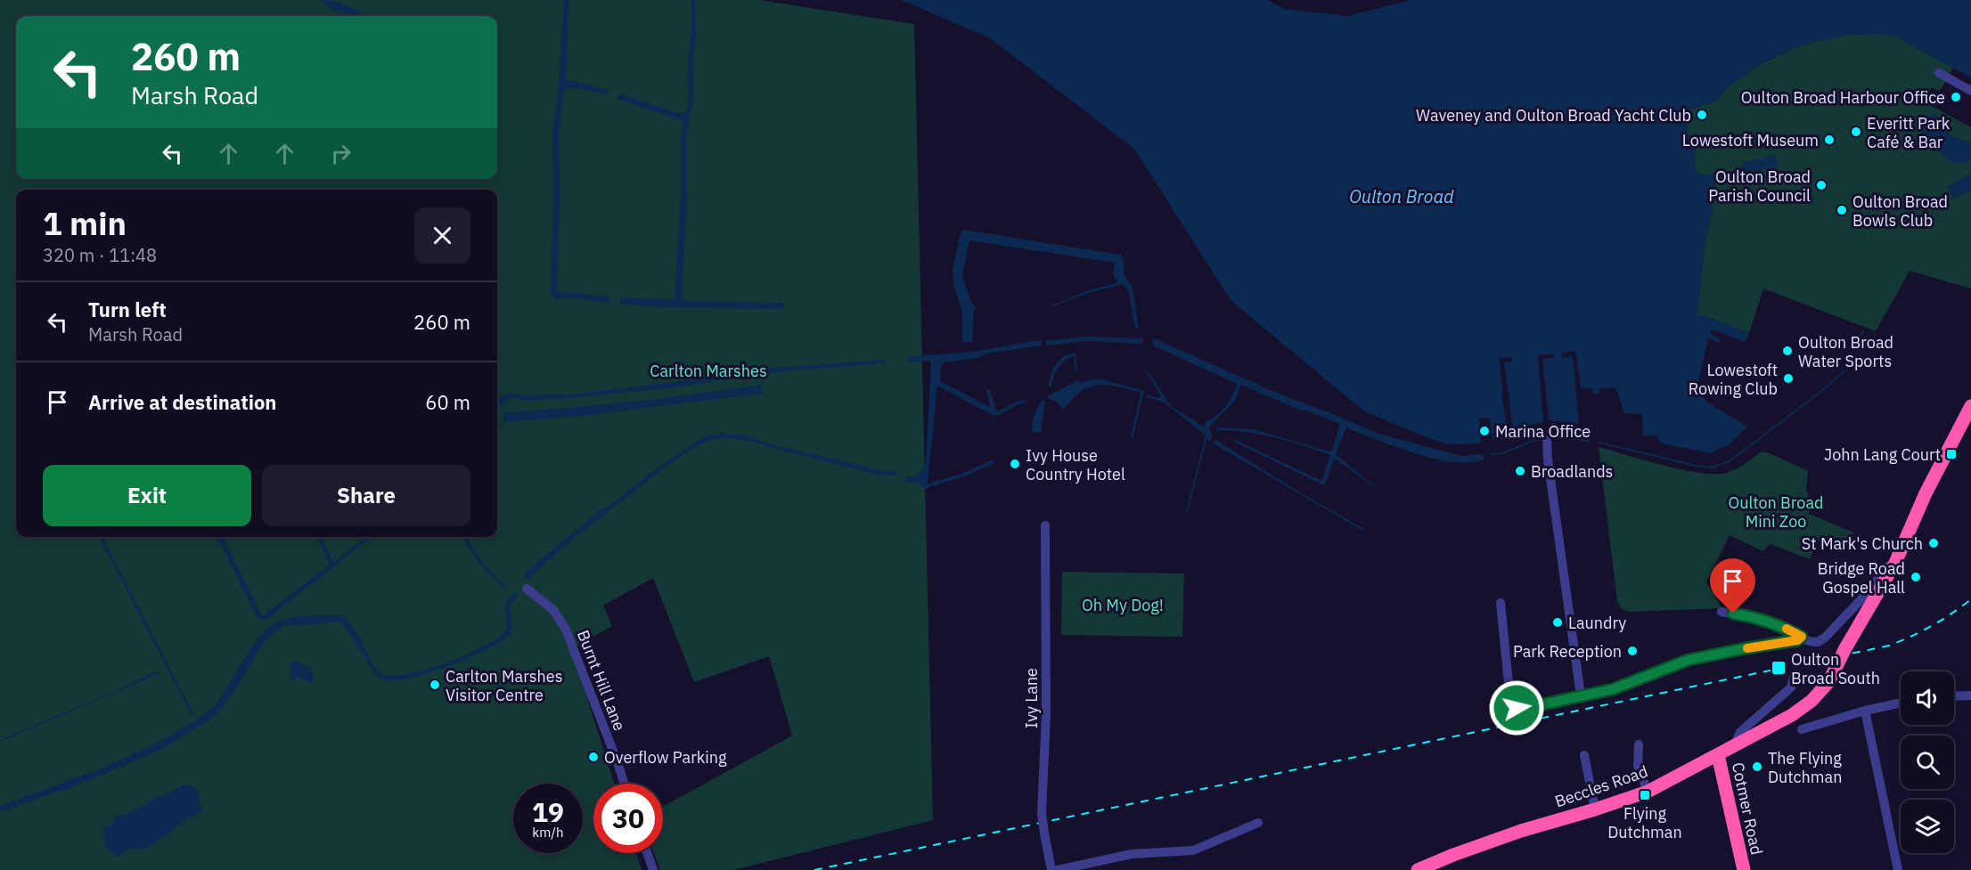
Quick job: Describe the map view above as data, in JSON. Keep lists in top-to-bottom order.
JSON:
{
  "streets": {
    "highway": ["Beccles Road", "Cotmer Road"],
    "street": ["Burnt Hill Lane", "Ivy Lane"]
  },
  "crossings": [
    ["Beccles Road", "Cotmer Road"]
  ],
  "water": ["Oulton Broad"],
  "parks": ["Carlton Marshes", "Oulton Broad Mini Zoo", "Oh My Dog!"],
  "places": {
    "other": [
      "Oulton Broad Harbour Office",
      "Waveney and Oulton Broad Yacht Club",
      "Everitt Park Café & Bar",
      "Lowestoft Museum",
      "Oulton Broad Parish Council",
      "Oulton Broad Bowls Club",
      "Oulton Broad Water Sports",
      "Lowestoft Rowing Club",
      "Marina Office",
      "Ivy House Country Hotel",
      "Broadlands",
      "St Mark's Church",
      "Bridge Road Gospel Hall",
      "Laundry",
      "Park Reception",
      "Carlton Marshes Visitor Centre",
      "Overflow Parking",
      "The Flying Dutchman"
    ],
    "transit": ["John Lang Court", "Oulton Broad South", "Flying Dutchman"]
  },
  "page": {
    "turn": ["260 m", "Marsh Road"],
    "heading": ["1 min", "320 m · 11:48"],
    "list": [
      {
        "name": "Turn left",
        "note": "Marsh Road",
        "value": "260 m"
      },
      {
        "name": "Arrive at destination",
        "value": "60 m"
      }
    ],
    "buttons": ["Exit", "Share"],
    "speed": "19 km/h",
    "limit": "30"
  }
}
